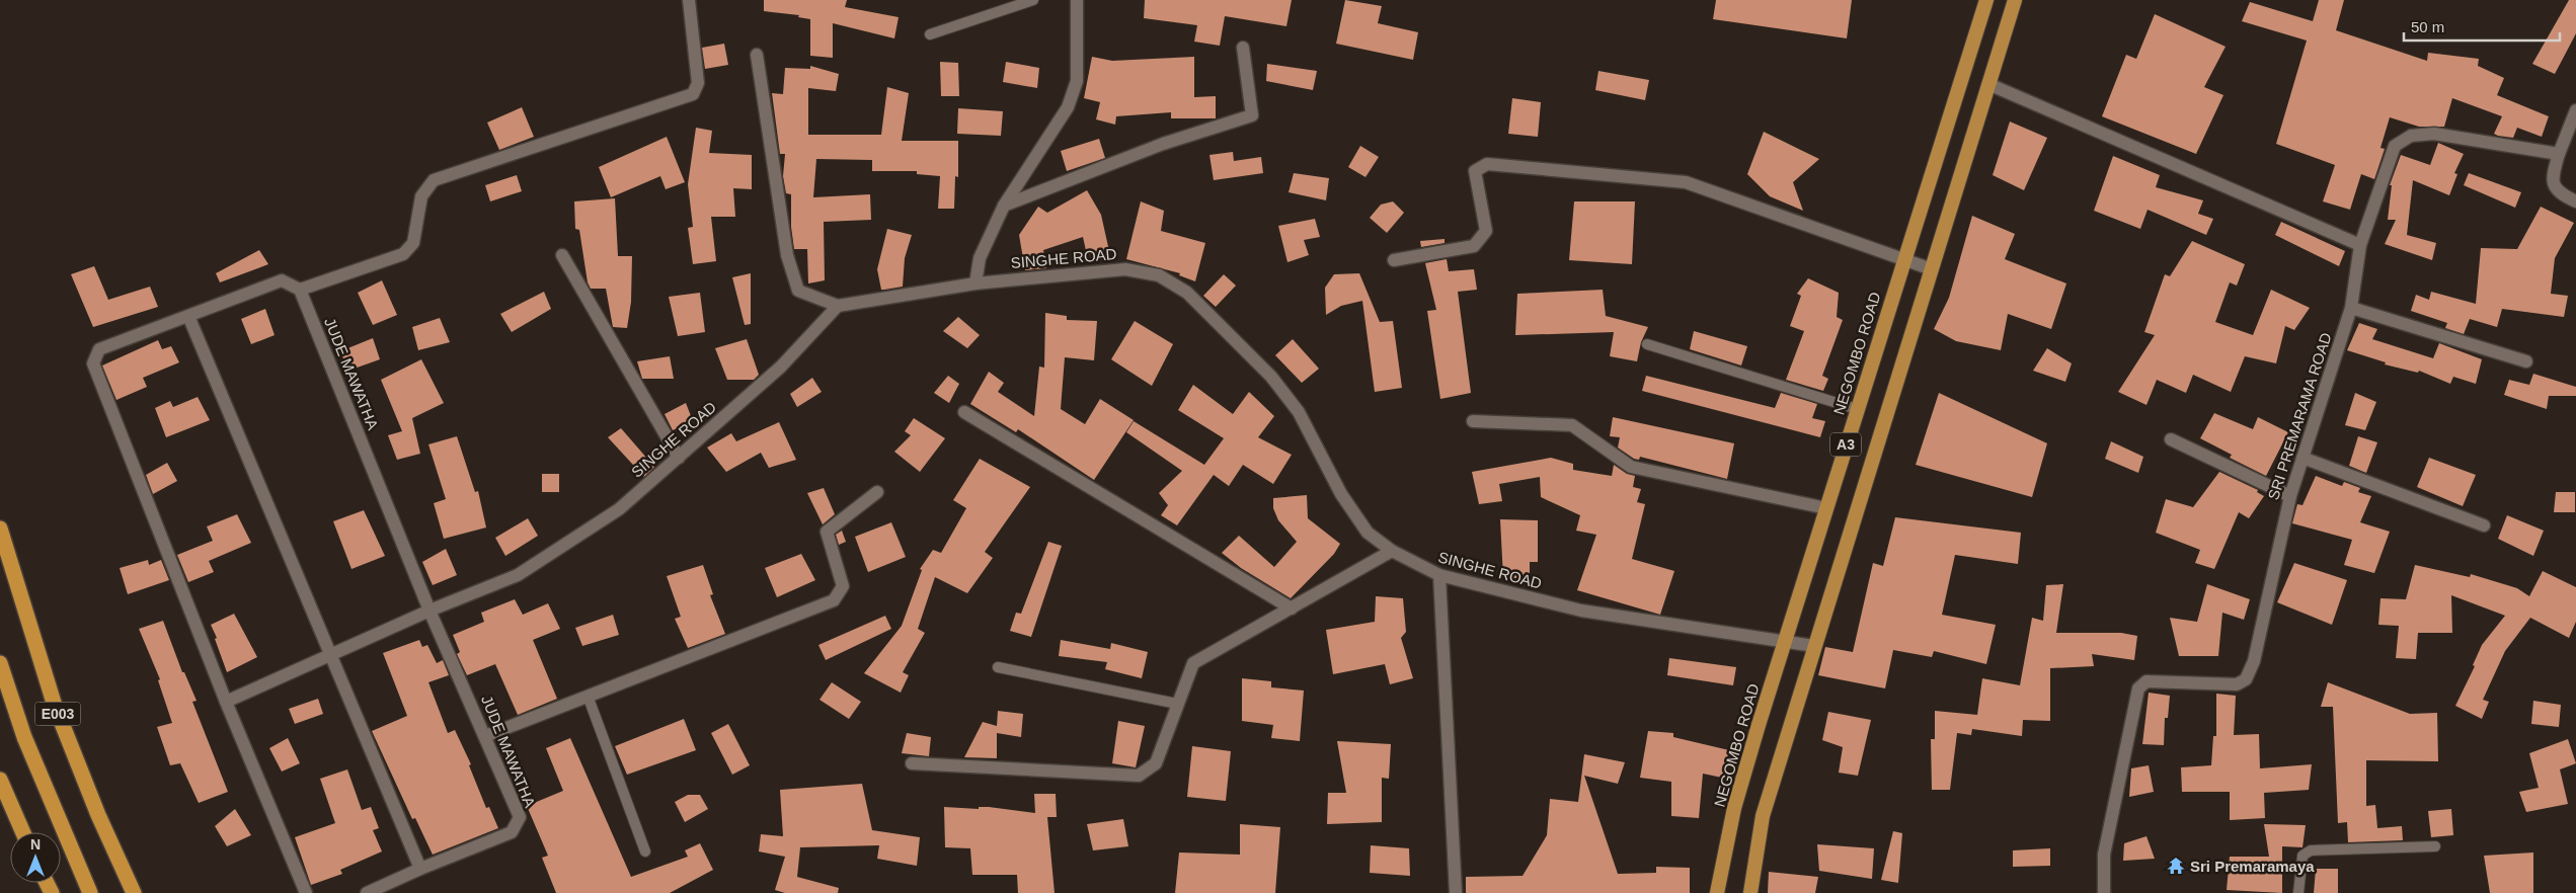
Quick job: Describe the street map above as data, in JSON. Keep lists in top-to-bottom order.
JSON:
{
  "streets": {
    "highway": ["NEGOMBO ROAD", "A3", "E003"],
    "street": ["SINGHE ROAD", "JUDE MAWATHA", "SRI PREMARAMA ROAD"]
  },
  "crossings": [
    ["SINGHE ROAD", "NEGOMBO ROAD"],
    ["SINGHE ROAD", "JUDE MAWATHA"],
    ["SINGHE ROAD", "A3"]
  ],
  "places": {
    "temple": ["Sri Premaramaya"]
  },
  "scale_bar": "50 m",
  "north": "top"
}
